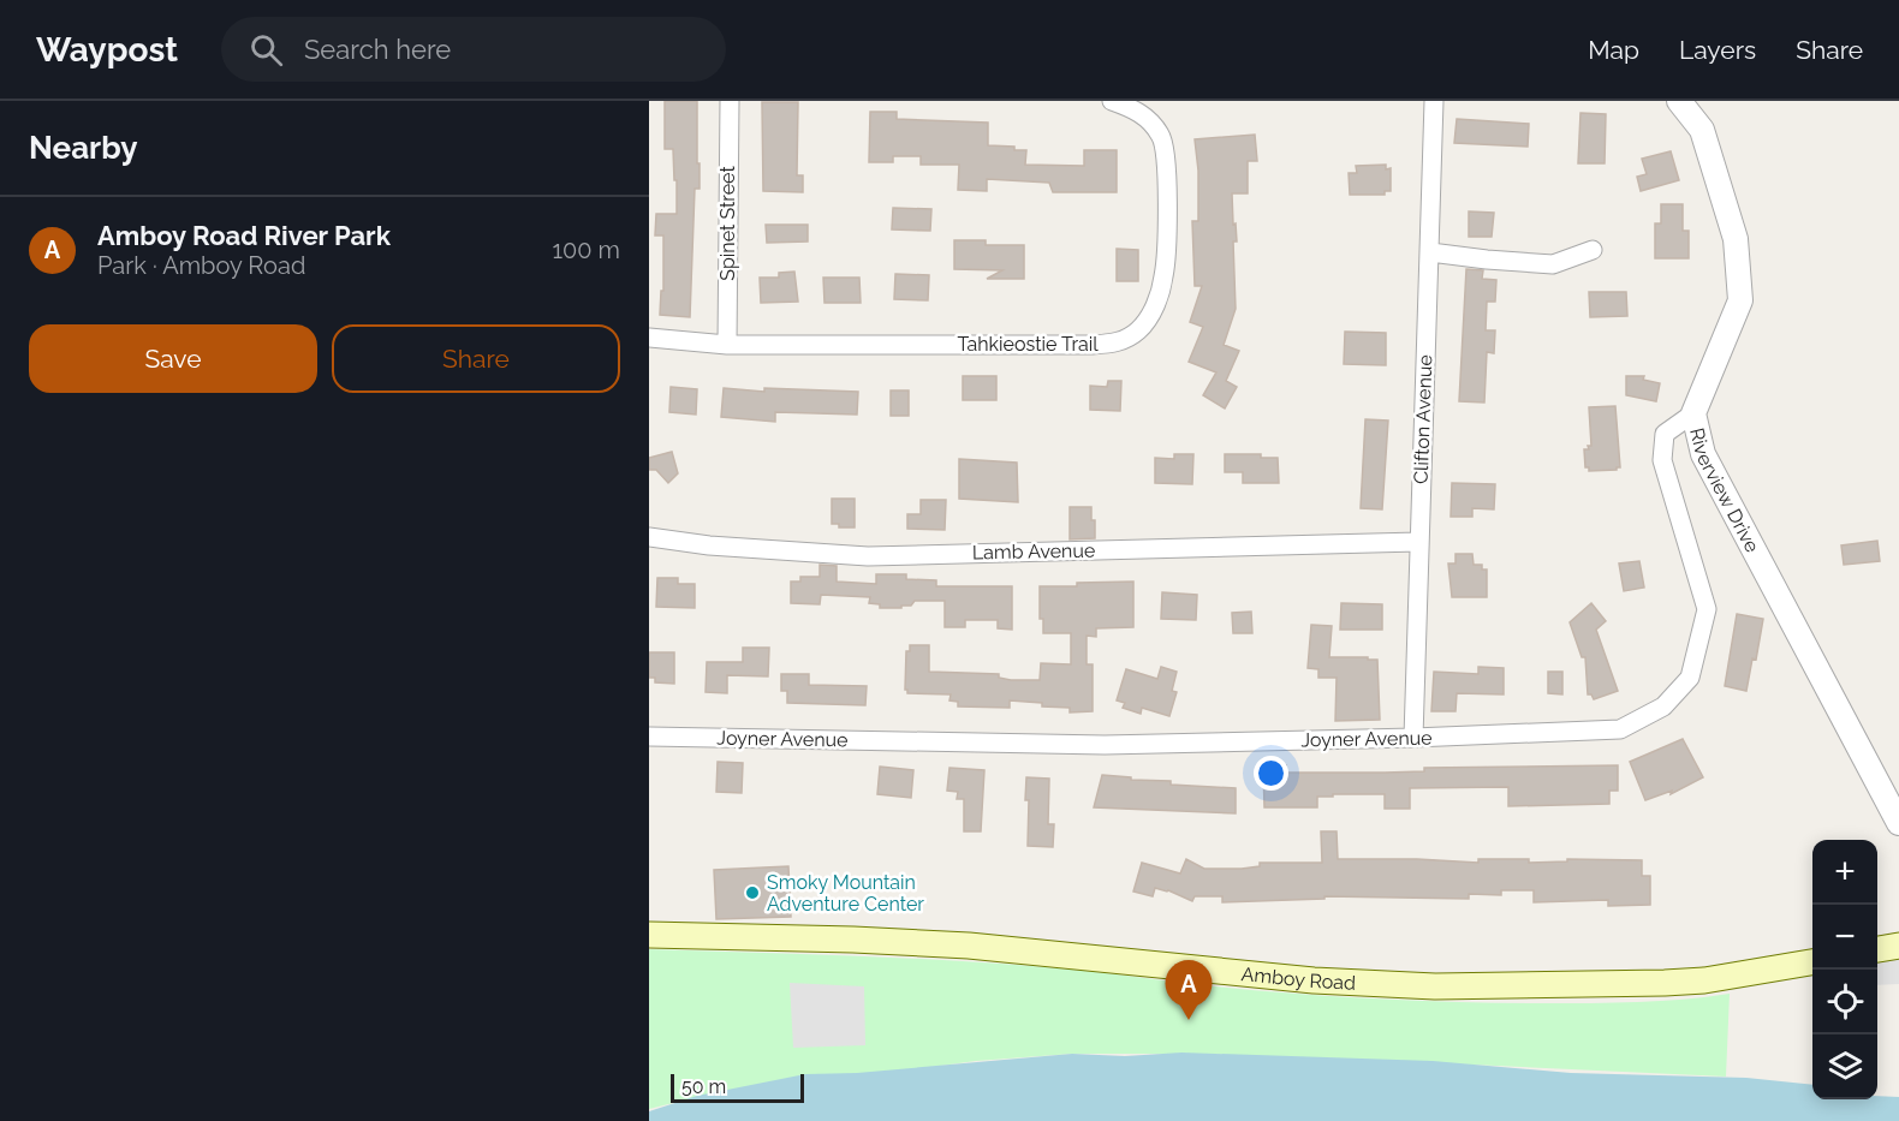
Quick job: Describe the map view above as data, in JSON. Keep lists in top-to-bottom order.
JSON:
{
  "streets": {
    "main road": ["Amboy Road"],
    "street": [
      "Spinet Street",
      "Tahkieostie Trail",
      "Clifton Avenue",
      "Riverview Drive",
      "Lamb Avenue",
      "Joyner Avenue"
    ]
  },
  "crossings": [
    ["Spinet Street", "Tahkieostie Trail"],
    ["Clifton Avenue", "Lamb Avenue"],
    ["Clifton Avenue", "Joyner Avenue"],
    ["Riverview Drive", "Joyner Avenue"]
  ],
  "places": ["Smoky Mountain Adventure Center"],
  "scale_bar": "50 m",
  "page": {
    "header": "Waypost",
    "search": "Search here",
    "nav": ["Map", "Layers", "Share"],
    "heading": "Nearby",
    "list": [
      {
        "mark": "A",
        "name": "Amboy Road River Park",
        "note": "Park · Amboy Road",
        "value": "100 m"
      }
    ],
    "buttons": ["Save", "Share"],
    "map_buttons": ["+", "−"],
    "pins": "A",
    "scale": "50 m"
  }
}
